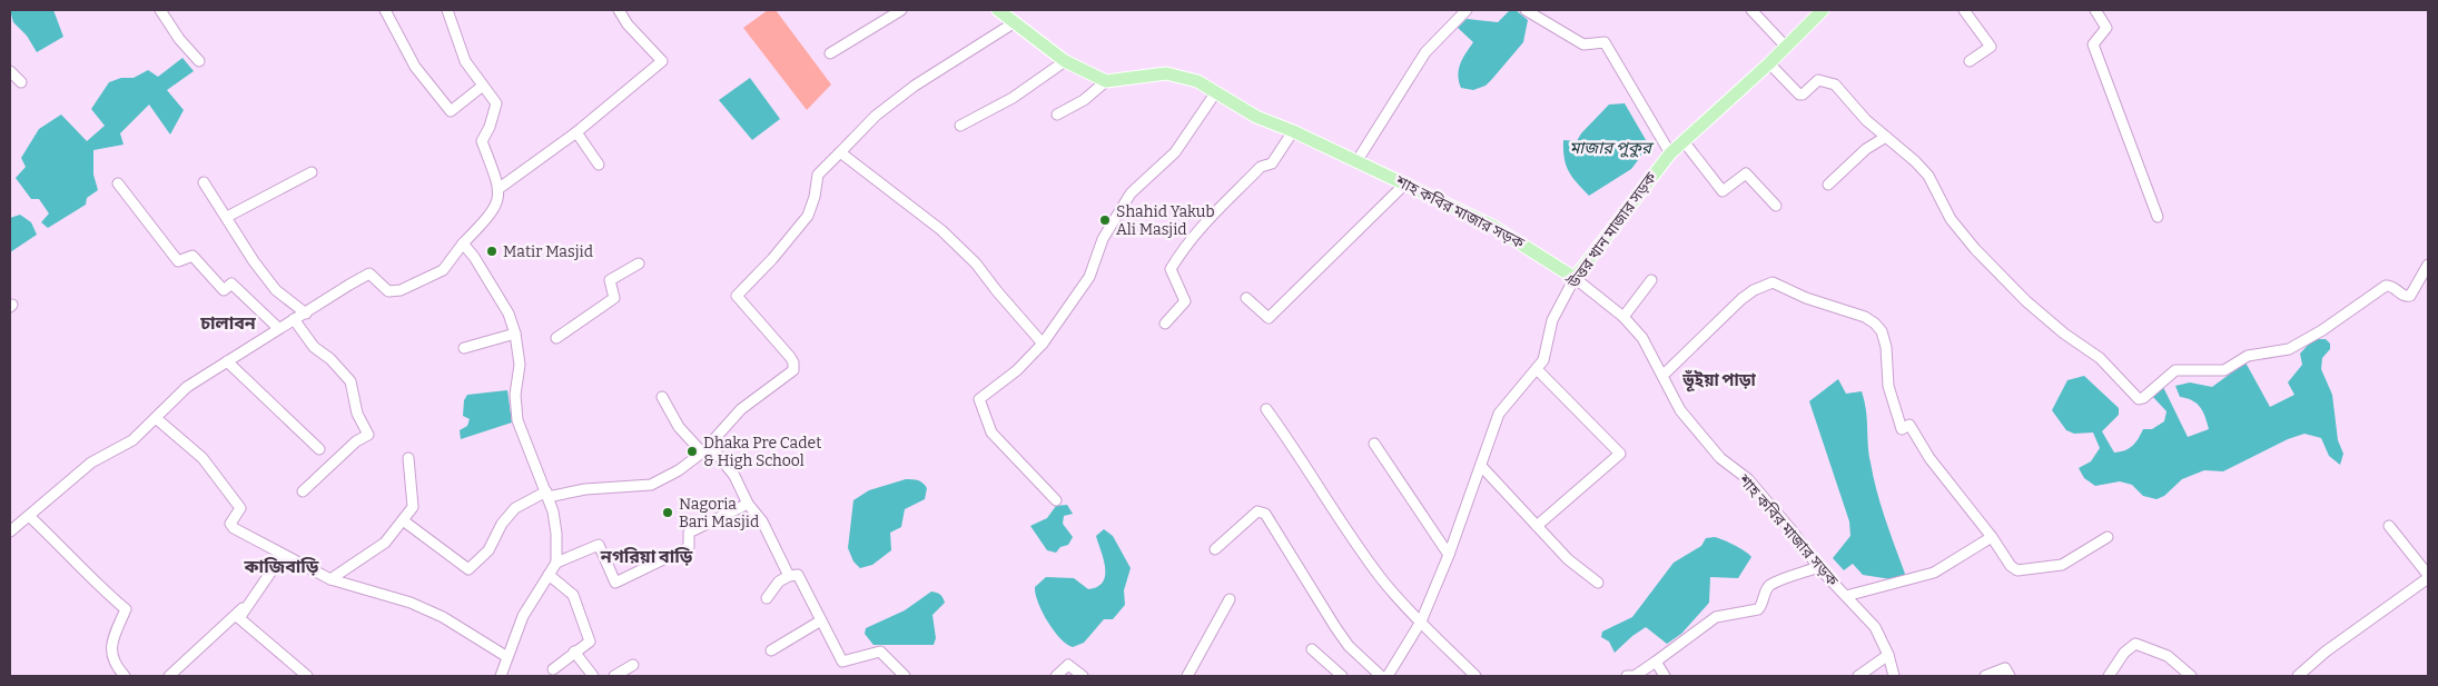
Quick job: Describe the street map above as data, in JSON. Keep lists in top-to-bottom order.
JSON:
{
  "streets": {
    "main road": ["শাহ কবির মাজার সড়ক", "উত্তর খান মাজার সড়ক"]
  },
  "crossings": [
    ["শাহ কবির মাজার সড়ক", "উত্তর খান মাজার সড়ক"]
  ],
  "districts": [
    "চালাবন",
    "ভূঁইয়া পাড়া",
    "নগরিয়া বাড়ি",
    "কাজিবাড়ি"
  ],
  "water": ["মাজার পুকুর"],
  "places": [
    "Shahid Yakub Ali Masjid",
    "Matir Masjid",
    "Dhaka Pre Cadet & High School",
    "Nagoria Bari Masjid"
  ]
}
